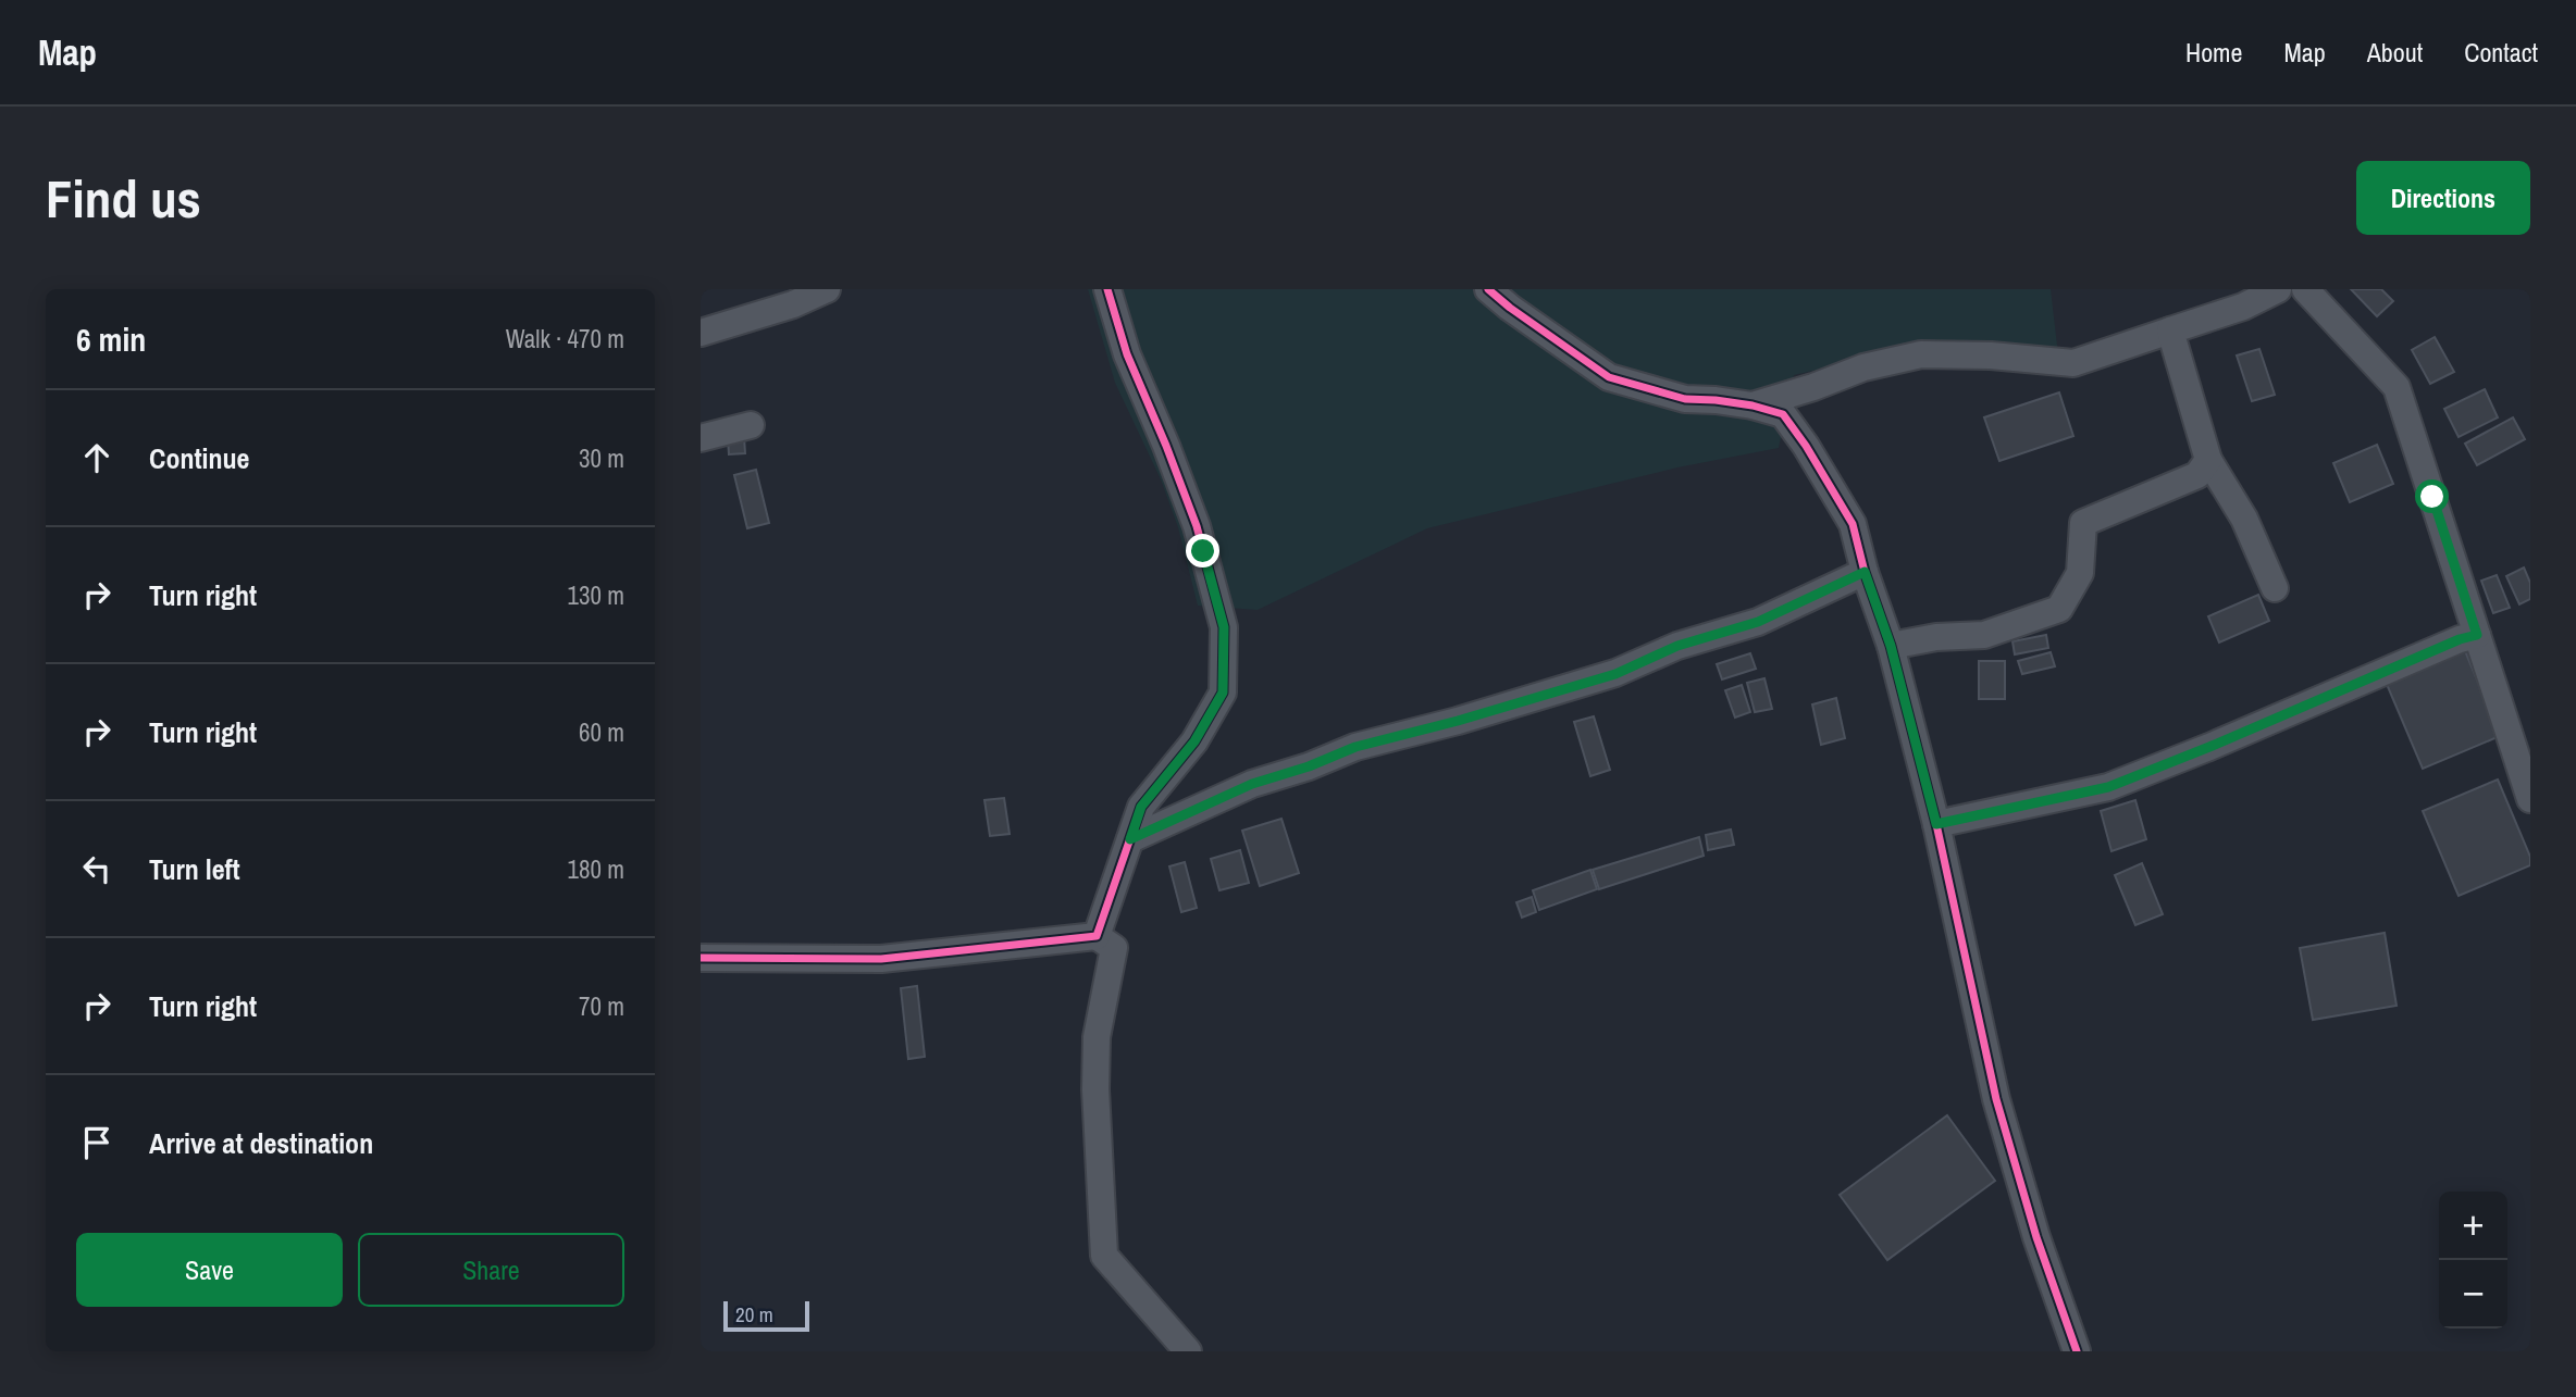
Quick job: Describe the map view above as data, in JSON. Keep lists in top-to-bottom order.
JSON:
{
  "scale_bar": "20 m",
  "page": {
    "header": "Map",
    "nav": [
      "Home",
      "Map",
      "About",
      "Contact"
    ],
    "buttons": [
      "Directions",
      ["Save", "Share"]
    ],
    "title": "Find us",
    "heading": ["6 min", "Walk · 470 m"],
    "list": [
      ["Continue", "30 m"],
      ["Turn right", "130 m"],
      ["Turn right", "60 m"],
      ["Turn left", "180 m"],
      ["Turn right", "70 m"],
      "Arrive at destination"
    ],
    "map_buttons": ["+", "−"],
    "scale": "20 m"
  }
}
